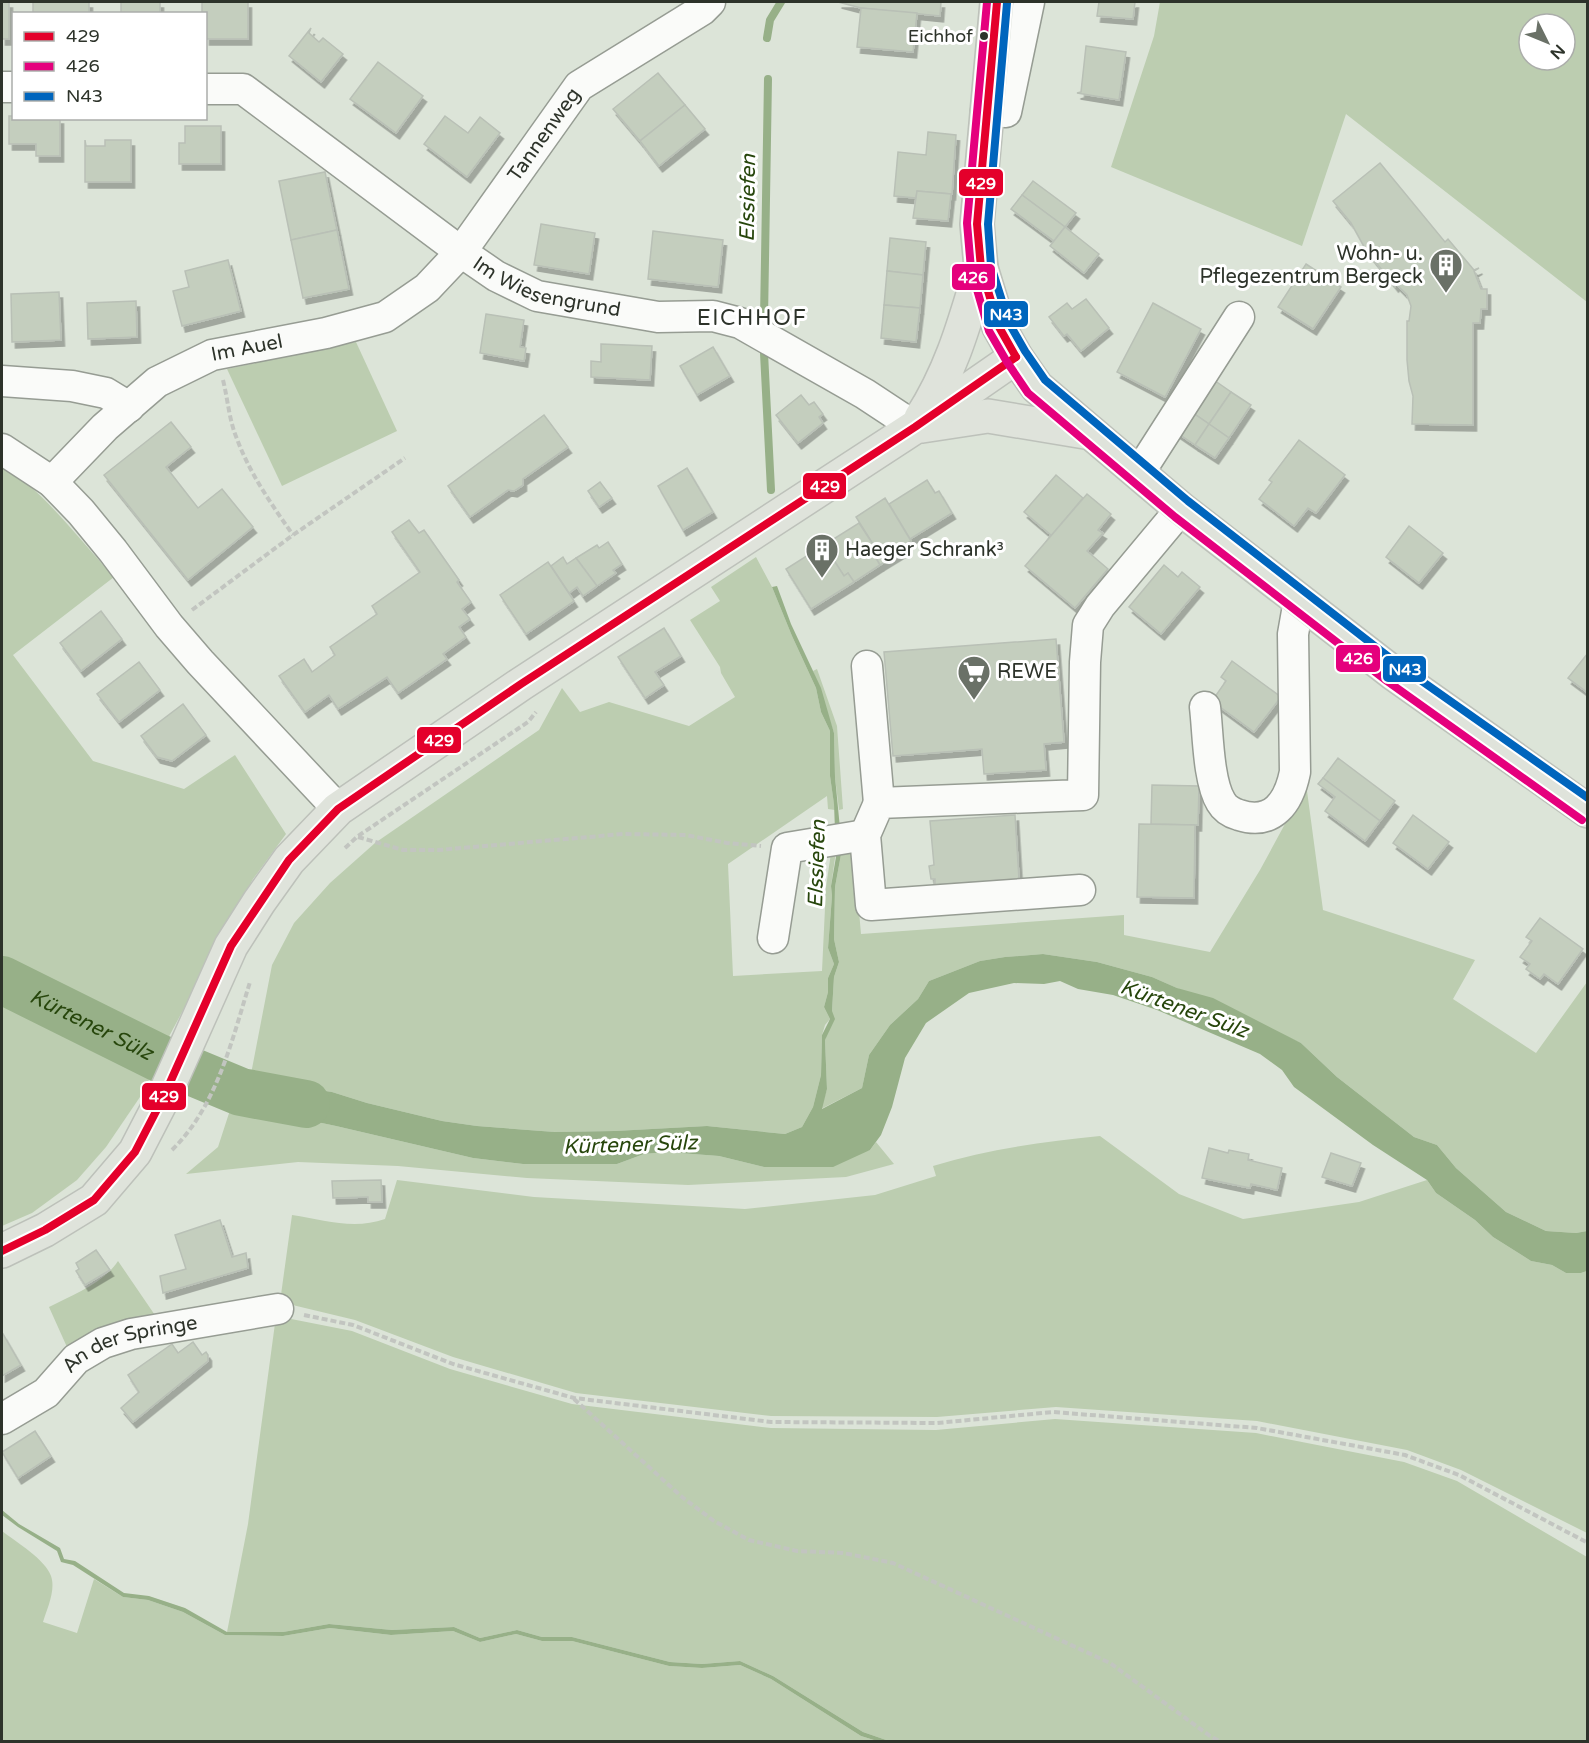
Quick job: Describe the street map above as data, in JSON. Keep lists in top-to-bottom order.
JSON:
{
  "streets": {
    "street": [
      "Tannenweg",
      "Im Wiesengrund",
      "Im Auel",
      "An der Springe"
    ]
  },
  "crossings": [
    ["Tannenweg", "Im Wiesengrund"],
    ["Tannenweg", "Im Auel"],
    ["Im Wiesengrund", "Im Auel"]
  ],
  "districts": ["EICHHOF"],
  "water": ["Elssiefen", "Kürtener Sülz"],
  "places": {
    "other": ["Eichhof"],
    "building": ["Wohn- u. Pflegezentrum Bergeck", "Haeger Schrank³"],
    "supermarket": ["REWE"]
  },
  "lines": ["transit line 429", "transit line 426", "transit line N43"],
  "legend": ["429", "426", "N43"],
  "north": "bottom right"
}
